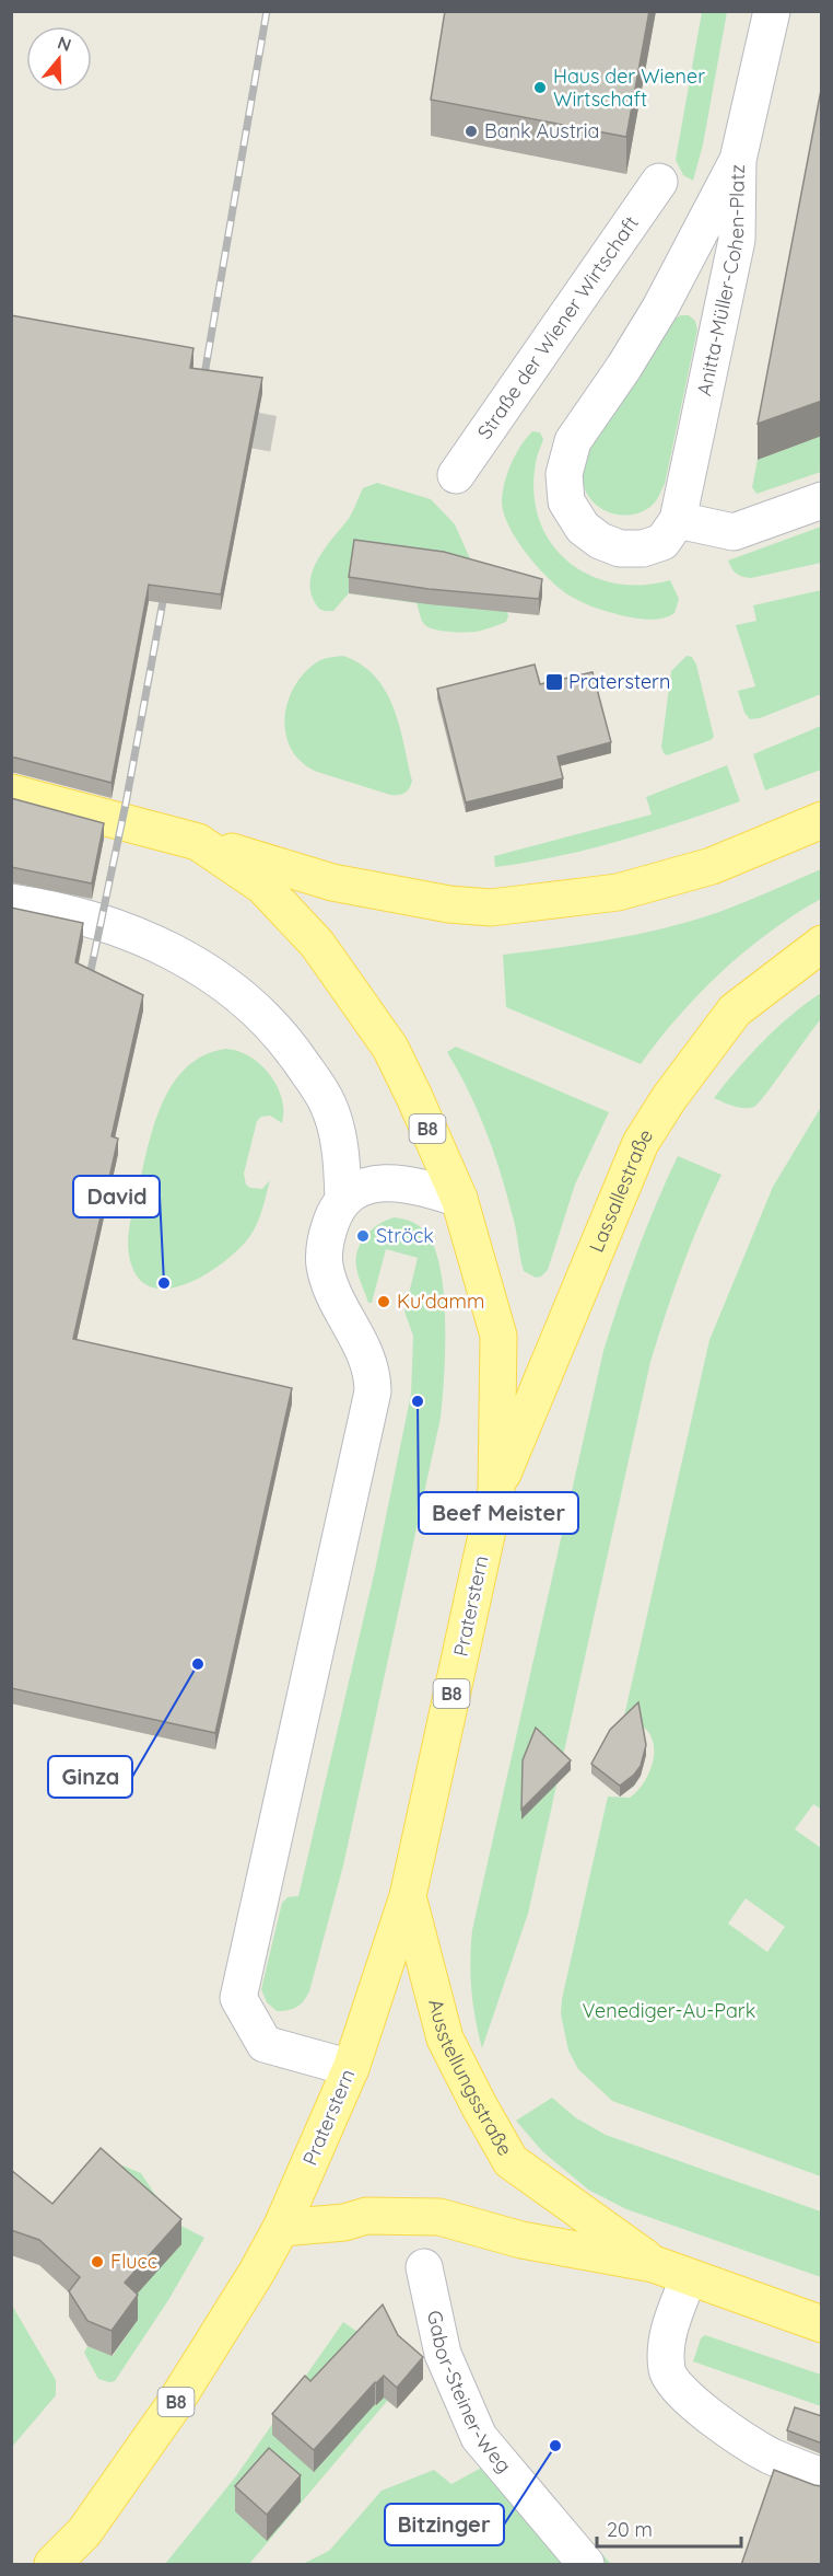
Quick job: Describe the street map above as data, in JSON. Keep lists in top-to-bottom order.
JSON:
{
  "streets": {
    "main road": [
      "B8",
      "Lassallestraße",
      "Praterstern",
      "Ausstellungsstraße"
    ],
    "street": ["Anitta-Müller-Cohen-Platz", "Straße der Wiener Wirtschaft", "Gabor-Steiner-Weg"]
  },
  "crossings": [
    ["B8", "Praterstern"],
    ["Lassallestraße", "Praterstern"],
    ["Praterstern", "Ausstellungsstraße"]
  ],
  "parks": ["Venediger-Au-Park"],
  "places": {
    "other": [
      "Haus der Wiener Wirtschaft",
      "Bank Austria",
      "Ströck",
      "David",
      "Ku'damm",
      "Beef Meister",
      "Ginza",
      "Flucc",
      "Bitzinger"
    ],
    "transit": ["Praterstern"]
  },
  "scale_bar": "20 m",
  "north": "top"
}
